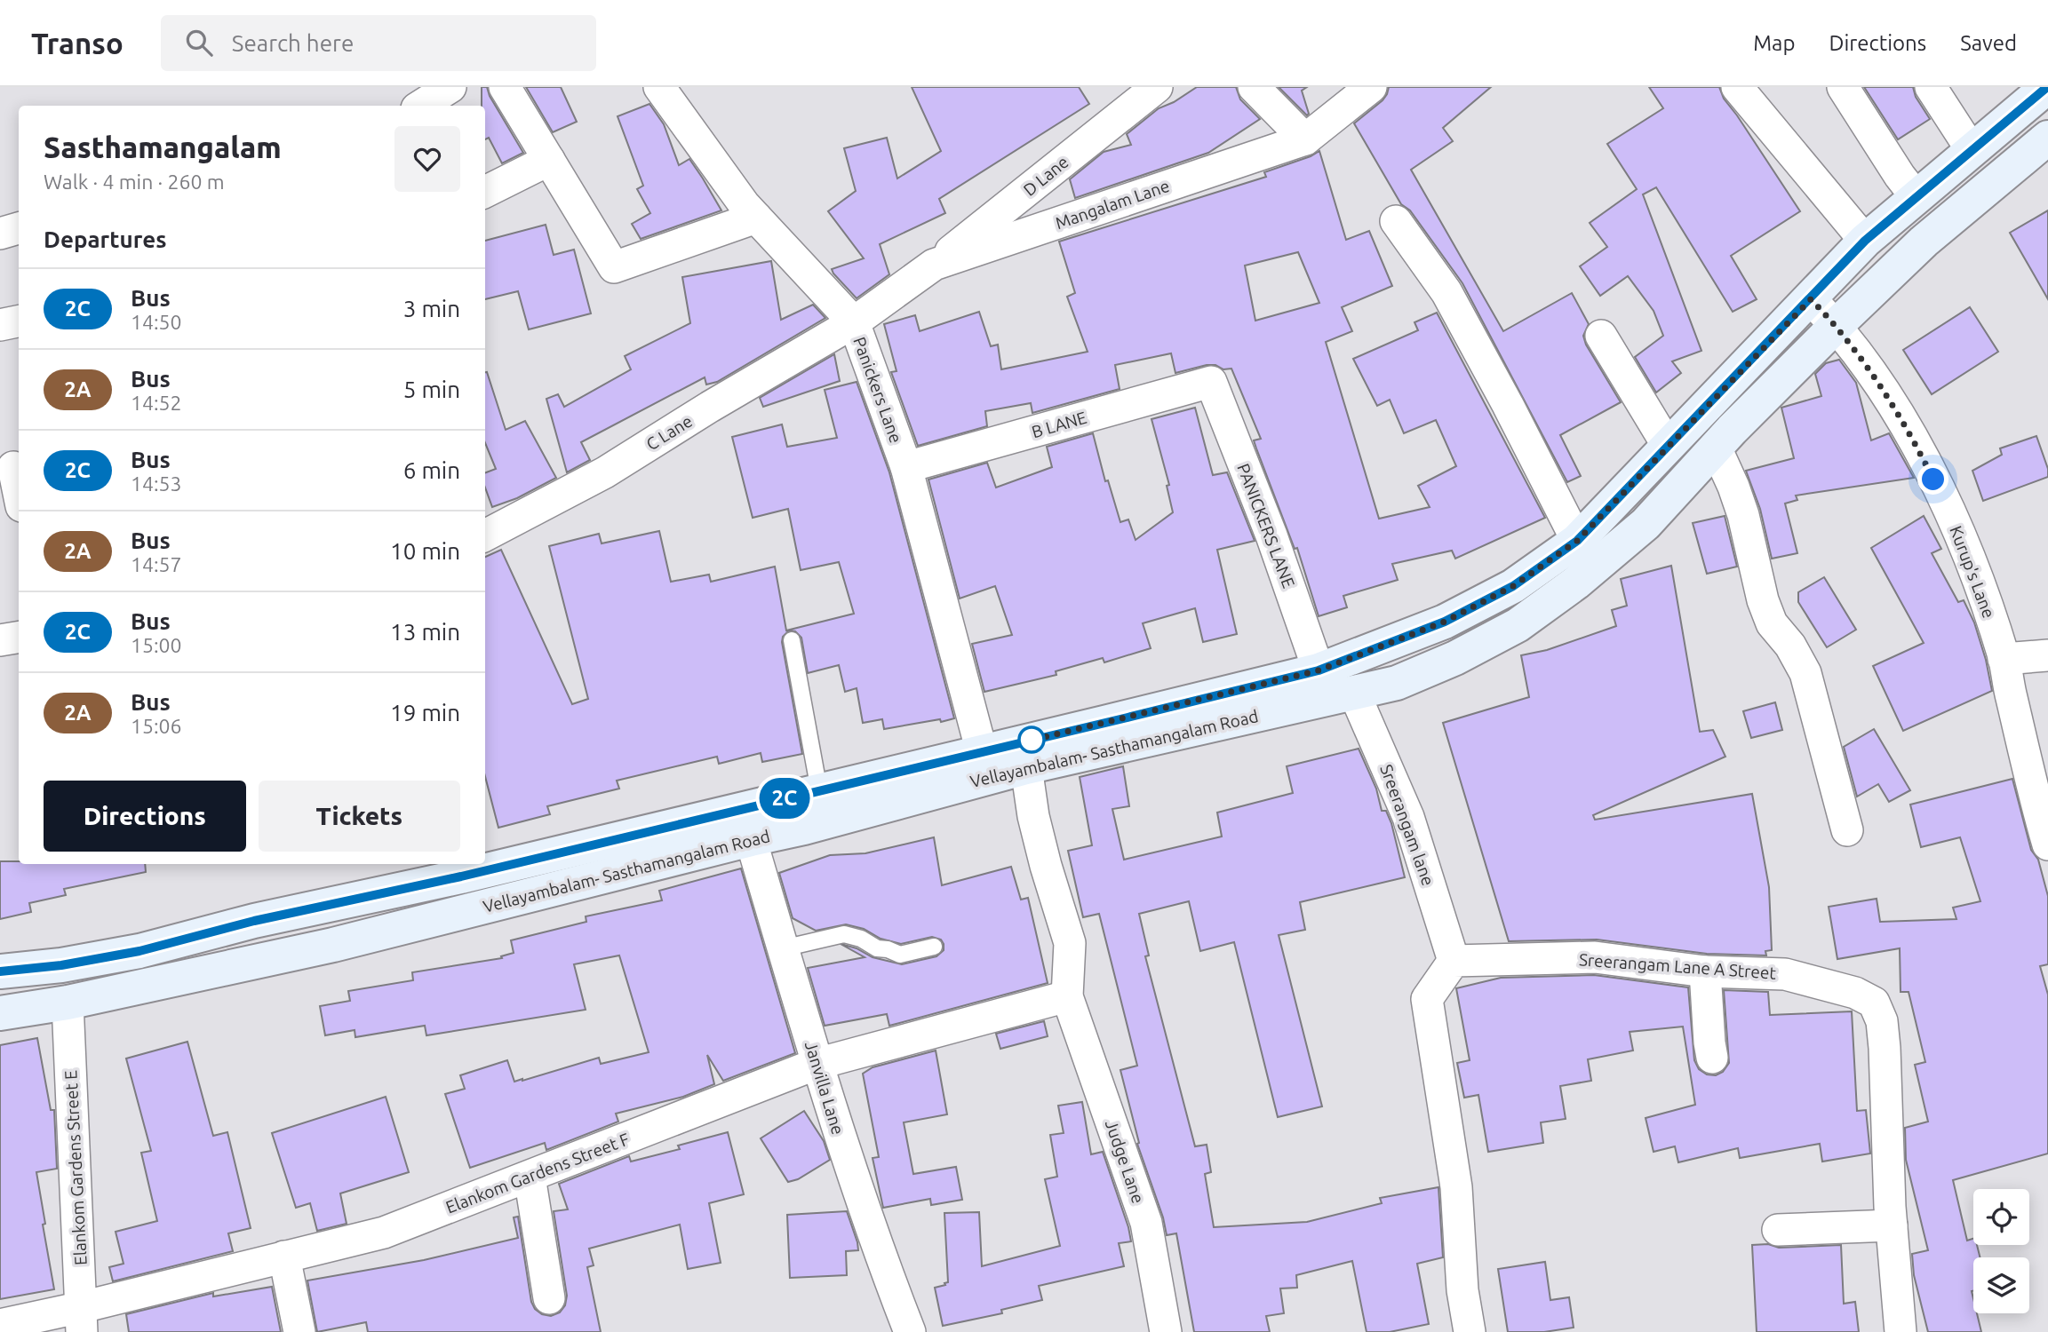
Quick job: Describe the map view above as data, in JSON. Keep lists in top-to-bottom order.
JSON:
{
  "streets": {
    "main road": ["Vellayambalam- Sasthamangalam Road"],
    "street": [
      "D Lane",
      "Mangalam Lane",
      "Panickers Lane",
      "B LANE",
      "C Lane",
      "PANICKERS LANE",
      "Kurup's Lane",
      "Sreerangam lane",
      "Sreerangam Lane A Street",
      "Janvilla Lane",
      "Judge Lane",
      "Elankom Gardens Street E",
      "Elankom Gardens Street F"
    ]
  },
  "crossings": [
    ["D Lane", "Mangalam Lane"],
    ["Mangalam Lane", "Panickers Lane"],
    ["Mangalam Lane", "C Lane"],
    ["Panickers Lane", "B LANE"],
    ["Panickers Lane", "C Lane"],
    ["Panickers Lane", "Vellayambalam- Sasthamangalam Road"],
    ["B LANE", "PANICKERS LANE"],
    ["PANICKERS LANE", "Vellayambalam- Sasthamangalam Road"],
    ["Kurup's Lane", "Vellayambalam- Sasthamangalam Road"],
    ["Vellayambalam- Sasthamangalam Road", "Sreerangam lane"],
    ["Vellayambalam- Sasthamangalam Road", "Janvilla Lane"],
    ["Vellayambalam- Sasthamangalam Road", "Elankom Gardens Street E"],
    ["Sreerangam lane", "Sreerangam Lane A Street"],
    ["Janvilla Lane", "Elankom Gardens Street F"],
    ["Judge Lane", "Elankom Gardens Street F"],
    ["Elankom Gardens Street E", "Elankom Gardens Street F"]
  ],
  "lines": ["bus line 2C"],
  "page": {
    "header": "Transo",
    "search": "Search here",
    "nav": ["Map", "Directions", "Saved"],
    "on_map": "2C",
    "heading": [
      ["Sasthamangalam", "Walk · 4 min · 260 m"],
      "Departures"
    ],
    "list": [
      {
        "mark": "2C",
        "name": "Bus",
        "note": "14:50",
        "value": "3 min"
      },
      {
        "mark": "2A",
        "name": "Bus",
        "note": "14:52",
        "value": "5 min"
      },
      {
        "mark": "2C",
        "name": "Bus",
        "note": "14:53",
        "value": "6 min"
      },
      {
        "mark": "2A",
        "name": "Bus",
        "note": "14:57",
        "value": "10 min"
      },
      {
        "mark": "2C",
        "name": "Bus",
        "note": "15:00",
        "value": "13 min"
      },
      {
        "mark": "2A",
        "name": "Bus",
        "note": "15:06",
        "value": "19 min"
      }
    ],
    "buttons": ["Directions", "Tickets"]
  }
}
